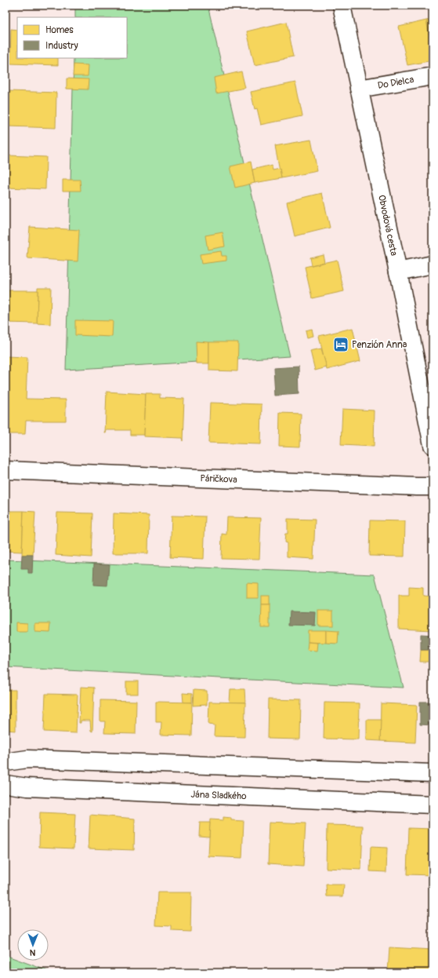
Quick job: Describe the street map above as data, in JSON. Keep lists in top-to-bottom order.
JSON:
{
  "streets": {
    "street": [
      "Do Dielca",
      "Obvodová cesta",
      "Páričkova",
      "Jána Sladkého"
    ]
  },
  "crossings": [
    ["Do Dielca", "Obvodová cesta"]
  ],
  "places": {
    "hotel": ["Penzión Anna"]
  },
  "legend": ["Homes", "Industry"],
  "north": "bottom"
}
